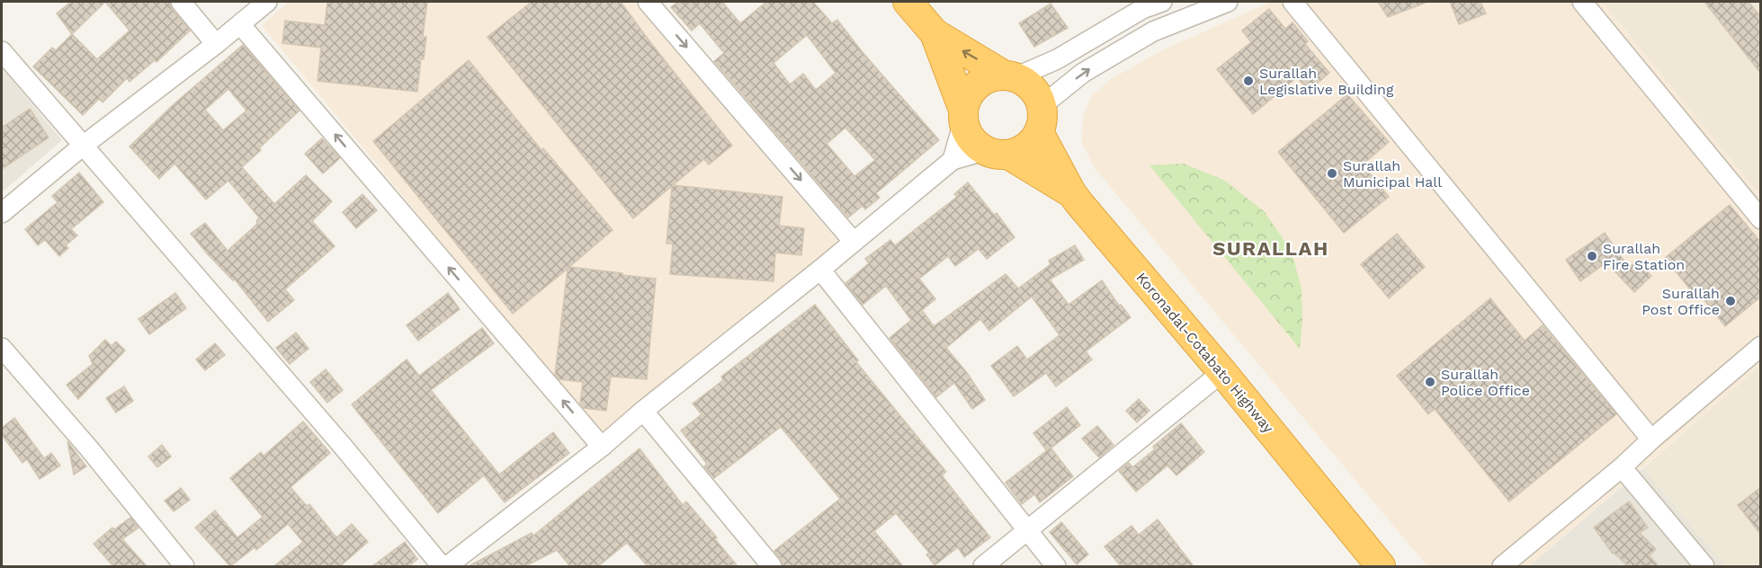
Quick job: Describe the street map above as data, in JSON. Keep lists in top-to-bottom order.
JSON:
{
  "streets": {
    "highway": ["Koronadal-Cotabato Highway"]
  },
  "districts": ["SURALLAH"],
  "places": [
    "Surallah Legislative Building",
    "Surallah Municipal Hall",
    "Surallah Fire Station",
    "Surallah Post Office",
    "Surallah Police Office"
  ]
}
